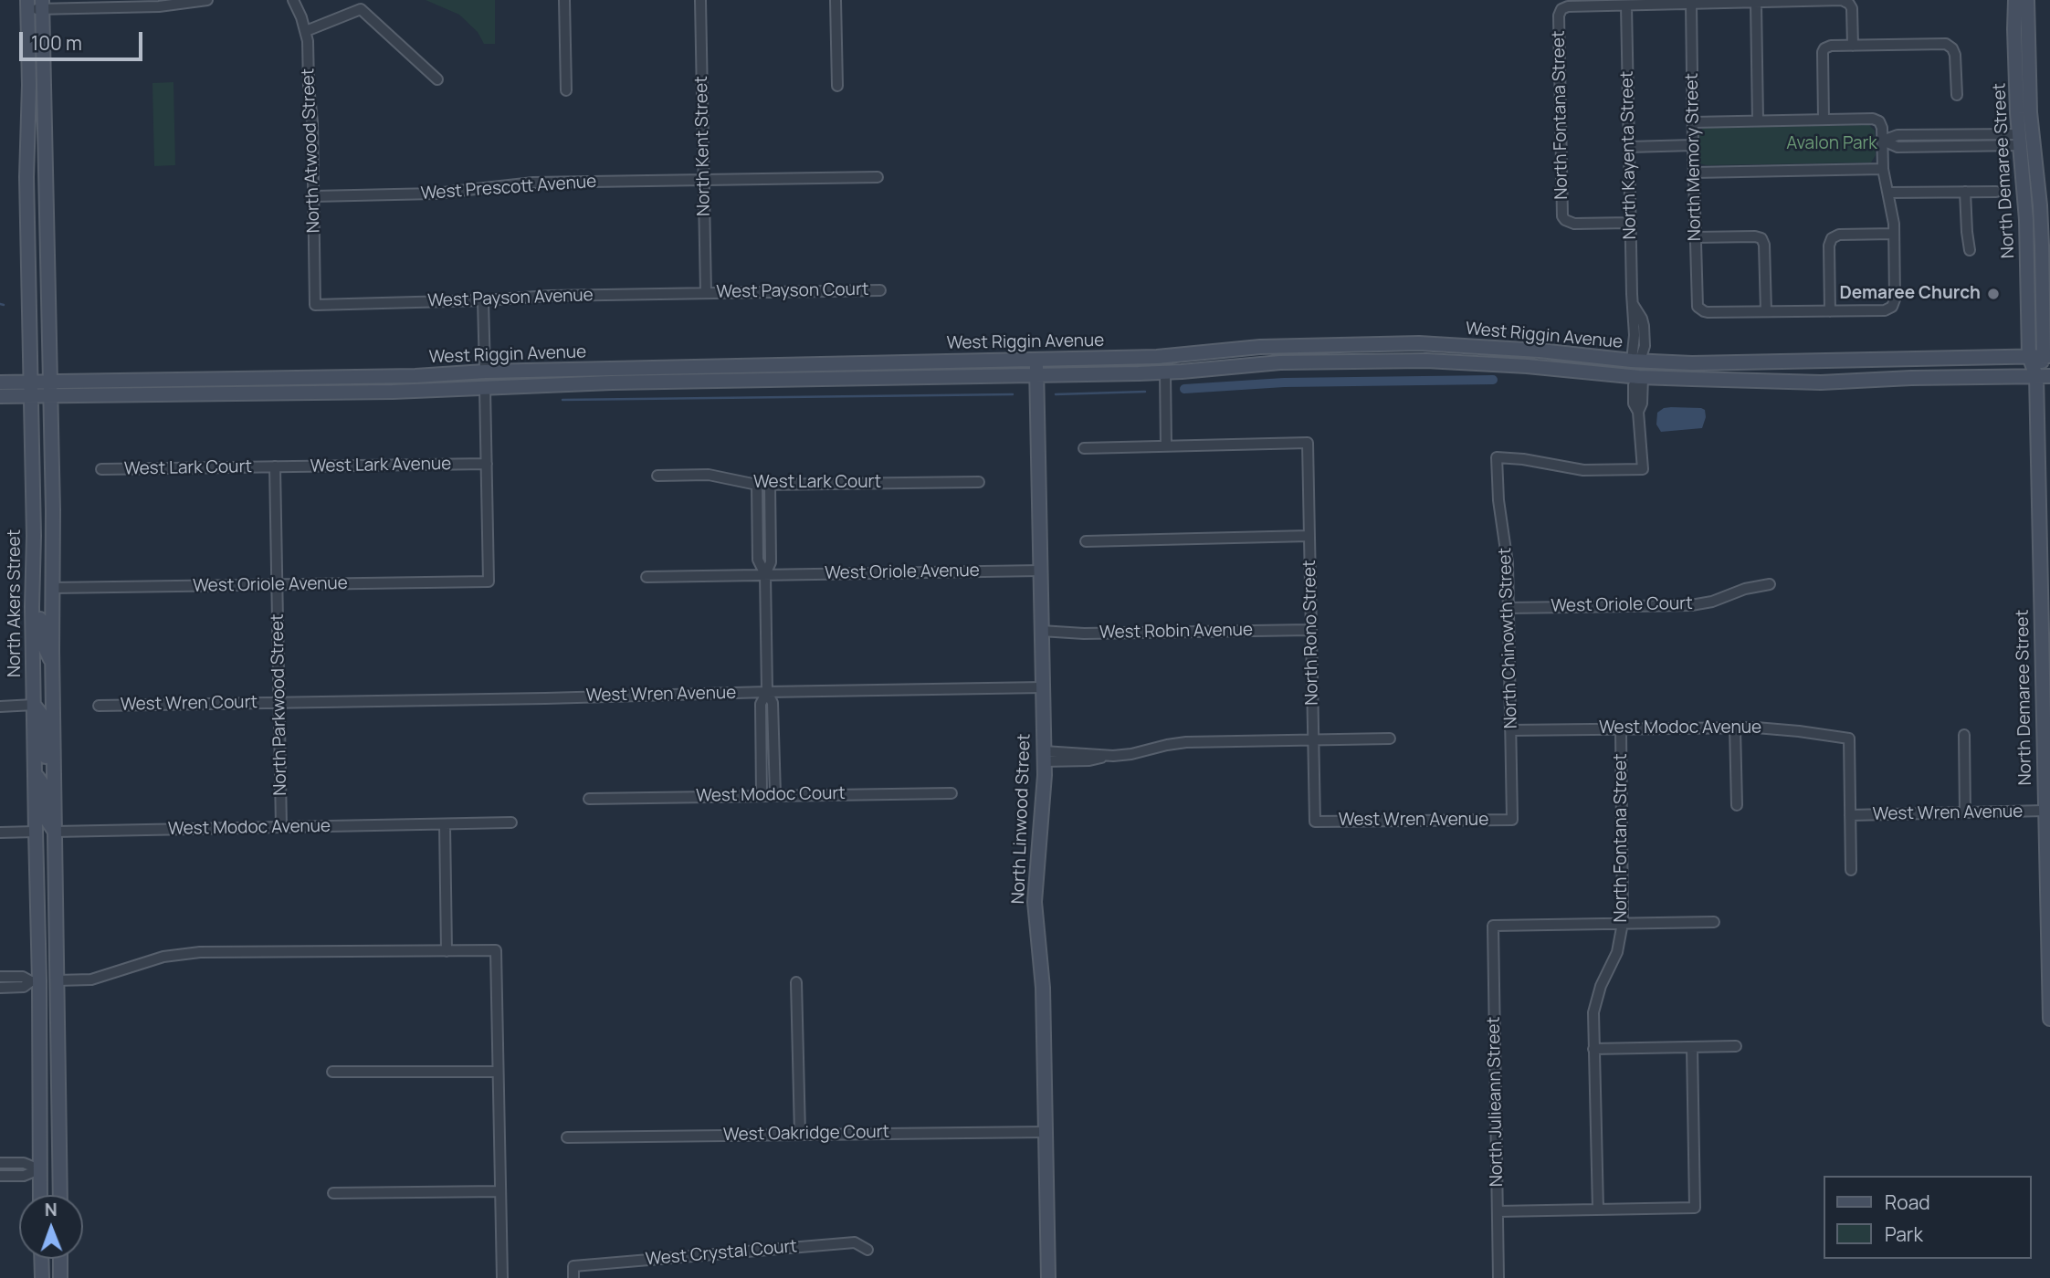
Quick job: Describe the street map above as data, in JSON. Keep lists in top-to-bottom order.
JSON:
{
  "streets": {
    "main road": [
      "North Demaree Street",
      "West Riggin Avenue",
      "North Akers Street",
      "North Linwood Street"
    ],
    "street": [
      "North Fontana Street",
      "North Kent Street",
      "North Atwood Street",
      "North Kayenta Street",
      "North Memory Street",
      "West Prescott Avenue",
      "West Payson Court",
      "West Payson Avenue",
      "West Lark Avenue",
      "West Lark Court",
      "West Oriole Avenue",
      "West Oriole Court",
      "West Robin Avenue",
      "North Rono Street",
      "North Chinowth Street",
      "West Wren Avenue",
      "West Wren Court",
      "North Parkwood Street",
      "West Modoc Avenue",
      "West Modoc Court",
      "North Julieann Street",
      "West Oakridge Court",
      "West Crystal Court"
    ]
  },
  "crossings": [
    ["North Fontana Street", "North Kayenta Street"],
    ["North Fontana Street", "West Modoc Avenue"],
    ["North Fontana Street", "North Julieann Street"],
    ["North Kent Street", "West Prescott Avenue"],
    ["North Kent Street", "West Payson Court"],
    ["North Kent Street", "West Payson Avenue"],
    ["North Atwood Street", "West Prescott Avenue"],
    ["North Atwood Street", "West Payson Avenue"],
    ["North Kayenta Street", "West Riggin Avenue"],
    ["North Demaree Street", "West Riggin Avenue"],
    ["North Demaree Street", "West Wren Avenue"],
    ["West Payson Court", "West Payson Avenue"],
    ["West Riggin Avenue", "North Akers Street"],
    ["West Riggin Avenue", "North Chinowth Street"],
    ["West Riggin Avenue", "North Linwood Street"],
    ["West Lark Avenue", "West Lark Court"],
    ["West Lark Avenue", "West Oriole Avenue"],
    ["West Lark Avenue", "North Parkwood Street"],
    ["West Lark Court", "North Parkwood Street"],
    ["West Oriole Avenue", "North Akers Street"],
    ["West Oriole Avenue", "North Parkwood Street"],
    ["West Oriole Avenue", "North Linwood Street"],
    ["North Akers Street", "West Modoc Avenue"],
    ["West Oriole Court", "North Chinowth Street"],
    ["West Robin Avenue", "North Rono Street"],
    ["West Robin Avenue", "North Linwood Street"],
    ["North Rono Street", "West Wren Avenue"],
    ["North Chinowth Street", "West Wren Avenue"],
    ["North Chinowth Street", "West Modoc Avenue"],
    ["West Wren Avenue", "West Wren Court"],
    ["West Wren Avenue", "North Parkwood Street"],
    ["West Wren Avenue", "West Modoc Avenue"],
    ["West Wren Avenue", "North Linwood Street"],
    ["West Wren Court", "North Parkwood Street"],
    ["North Parkwood Street", "West Modoc Avenue"],
    ["North Linwood Street", "West Oakridge Court"]
  ],
  "parks": ["Avalon Park"],
  "places": ["Demaree Church"],
  "legend": ["Road", "Park"],
  "scale_bar": "100 m",
  "north": "top"
}
